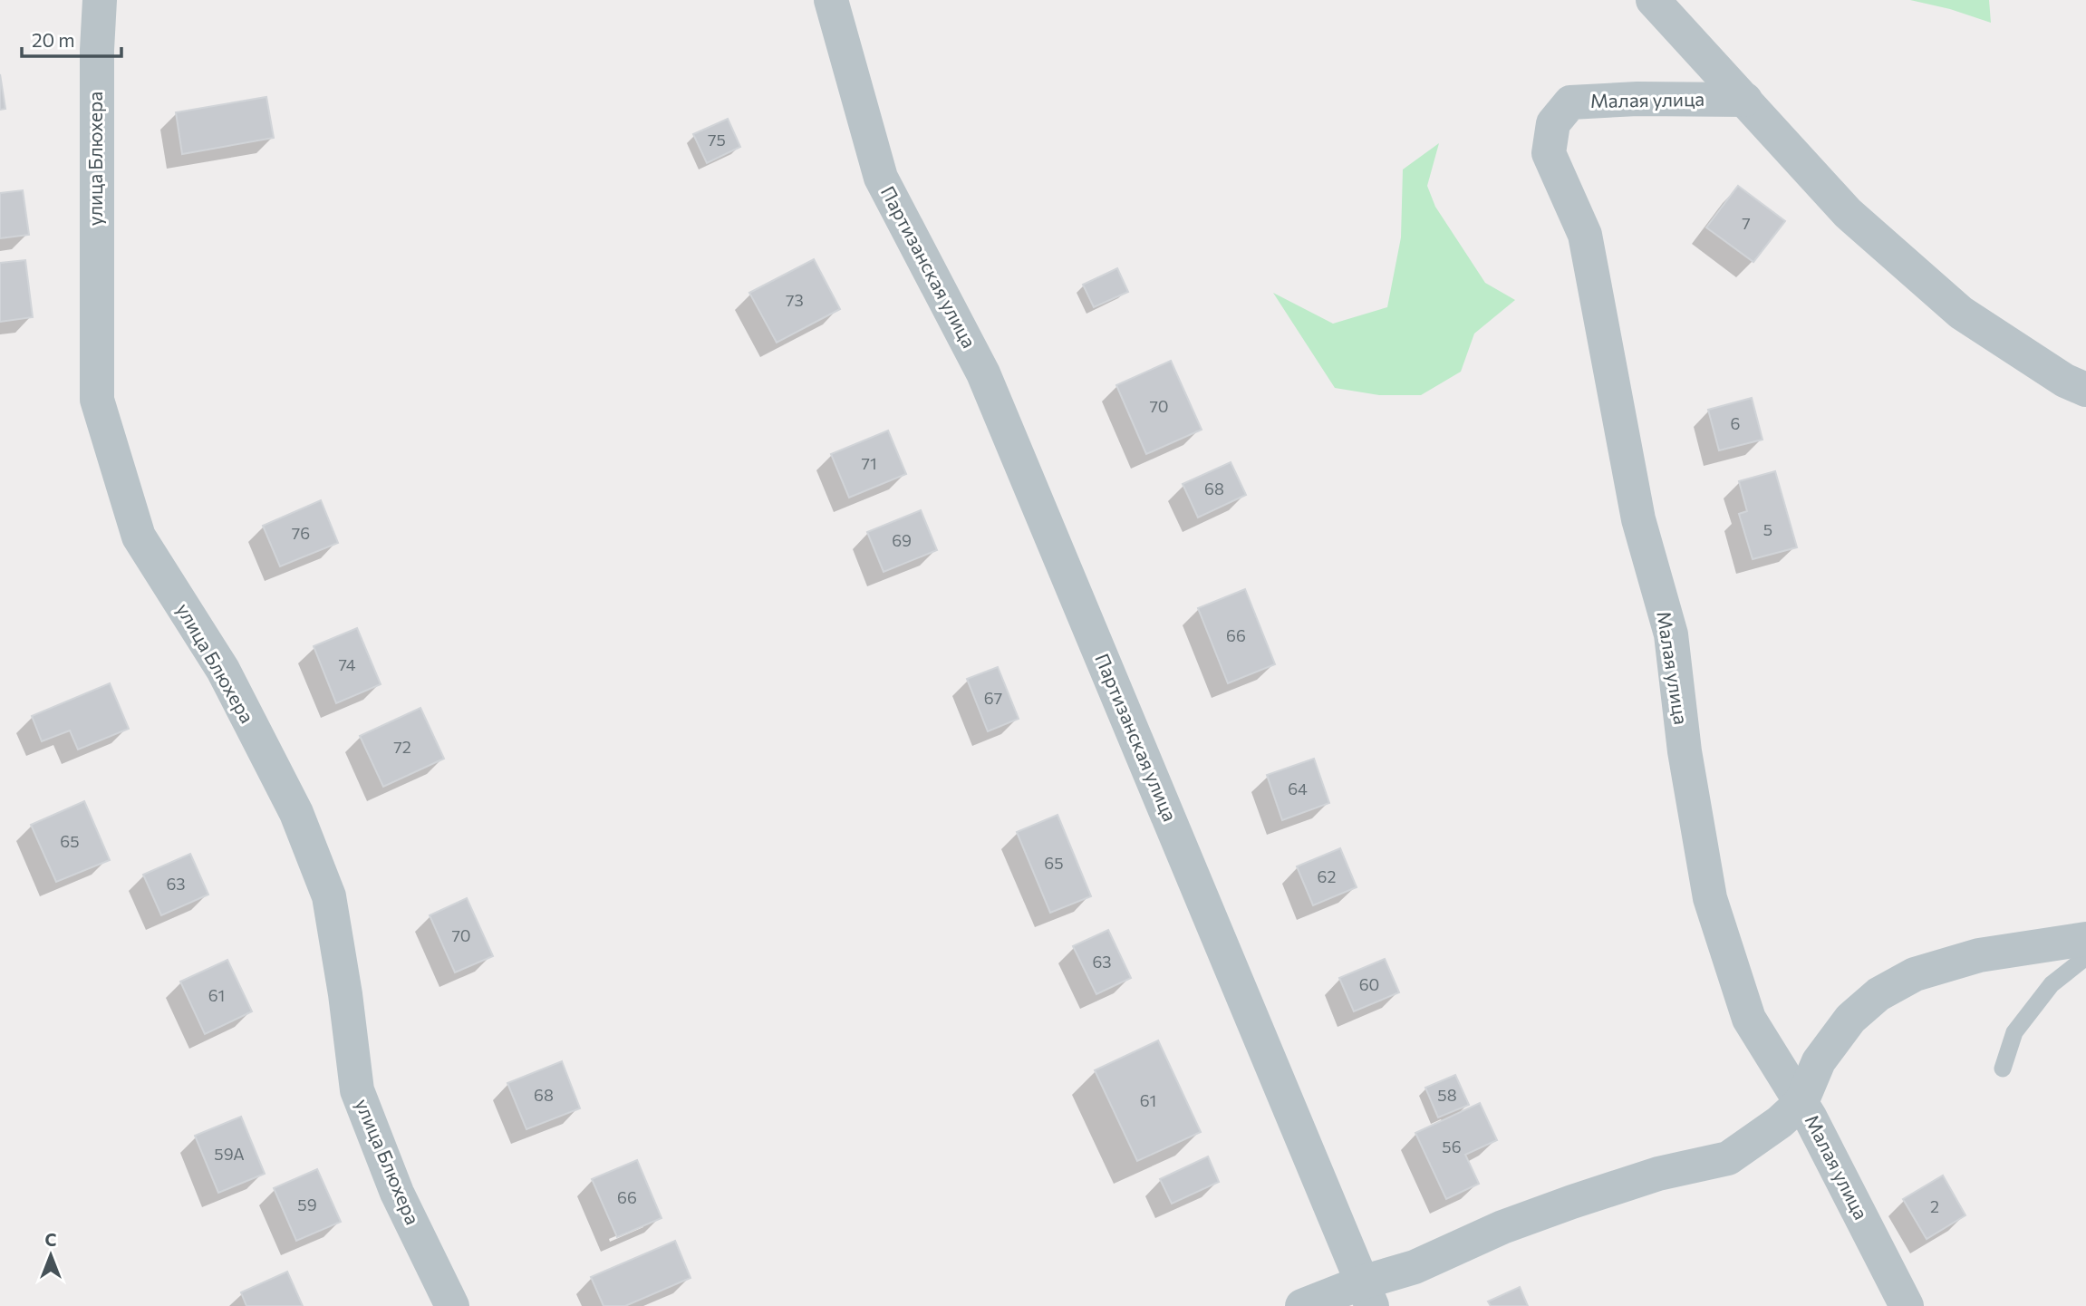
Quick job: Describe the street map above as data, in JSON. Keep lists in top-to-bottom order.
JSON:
{
  "streets": {
    "street": ["Малая улица", "улица Блюхера", "Партизанская улица"]
  },
  "house_numbers": [
    "75",
    "7",
    "73",
    "70",
    "6",
    "71",
    "68",
    "5",
    "76",
    "69",
    "66",
    "74",
    "67",
    "72",
    "64",
    "65",
    "65",
    "62",
    "63",
    "70",
    "63",
    "60",
    "61",
    "68",
    "58",
    "61",
    "56",
    "59А",
    "66",
    "59",
    "2"
  ],
  "scale_bar": "20 m",
  "north": "top"
}
